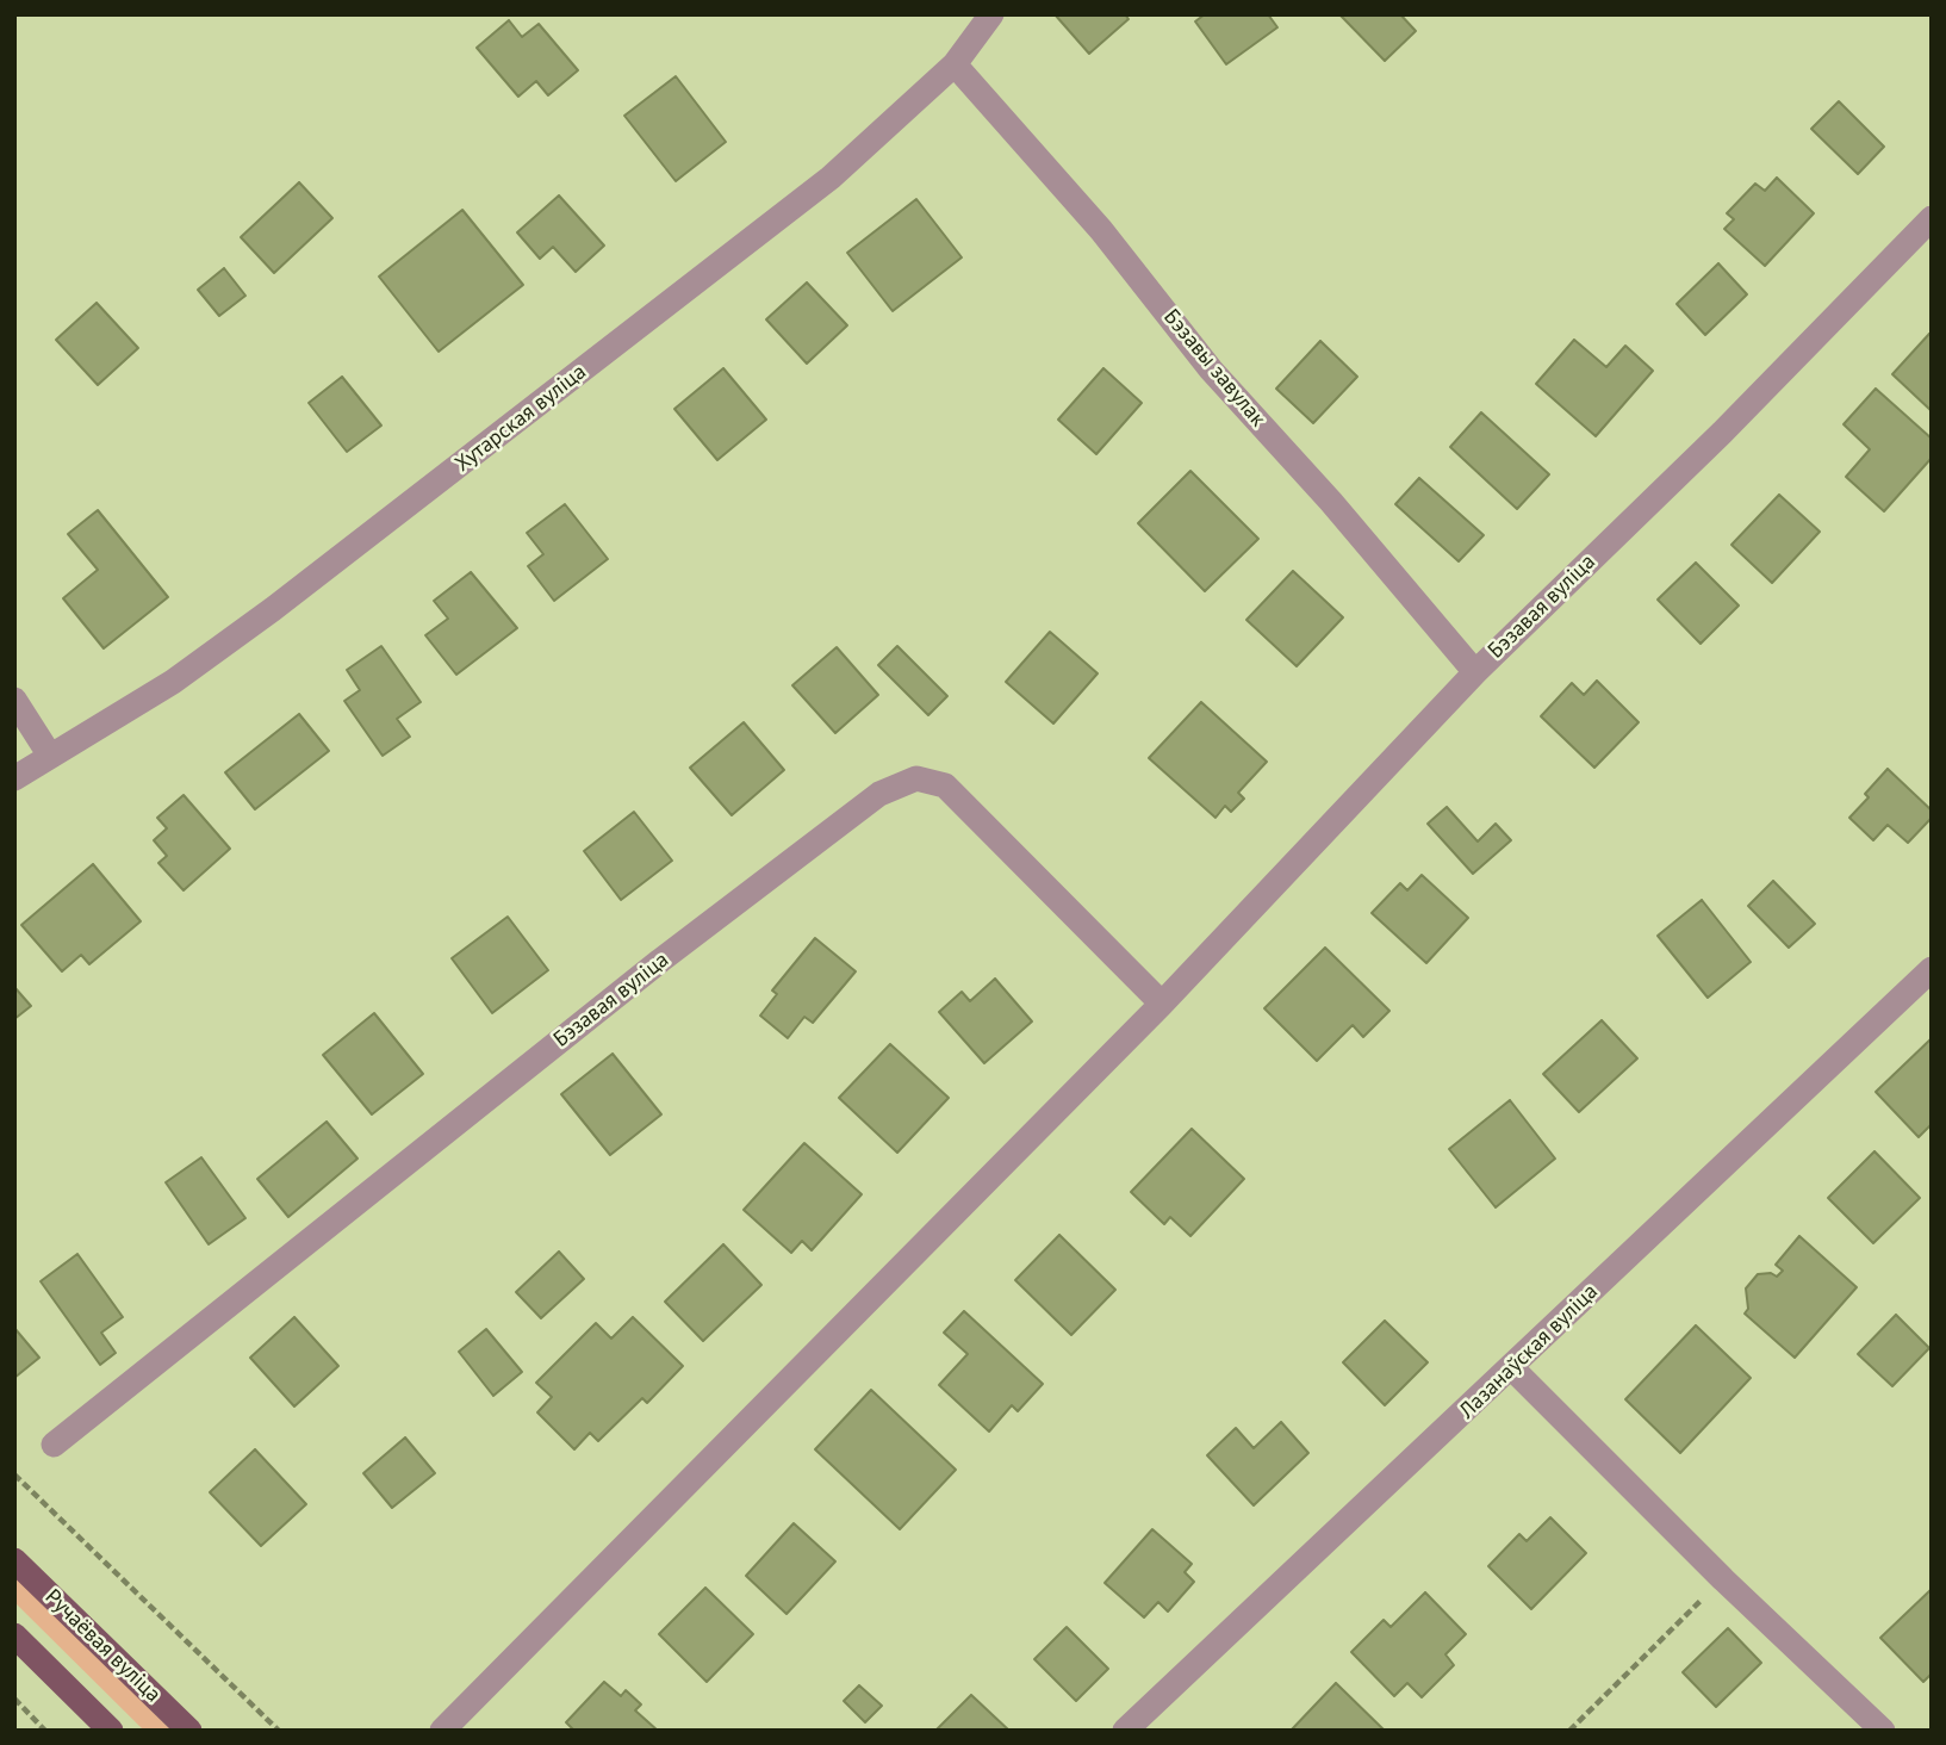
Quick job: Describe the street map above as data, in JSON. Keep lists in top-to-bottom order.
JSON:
{
  "streets": {
    "main road": ["Ручаёвая вуліца"],
    "street": [
      "Бэзавы завулак",
      "Хутарская вуліца",
      "Бэзавая вуліца",
      "Лазанаўская вуліца"
    ]
  },
  "crossings": [
    ["Бэзавы завулак", "Хутарская вуліца"],
    ["Бэзавы завулак", "Бэзавая вуліца"]
  ]
}
